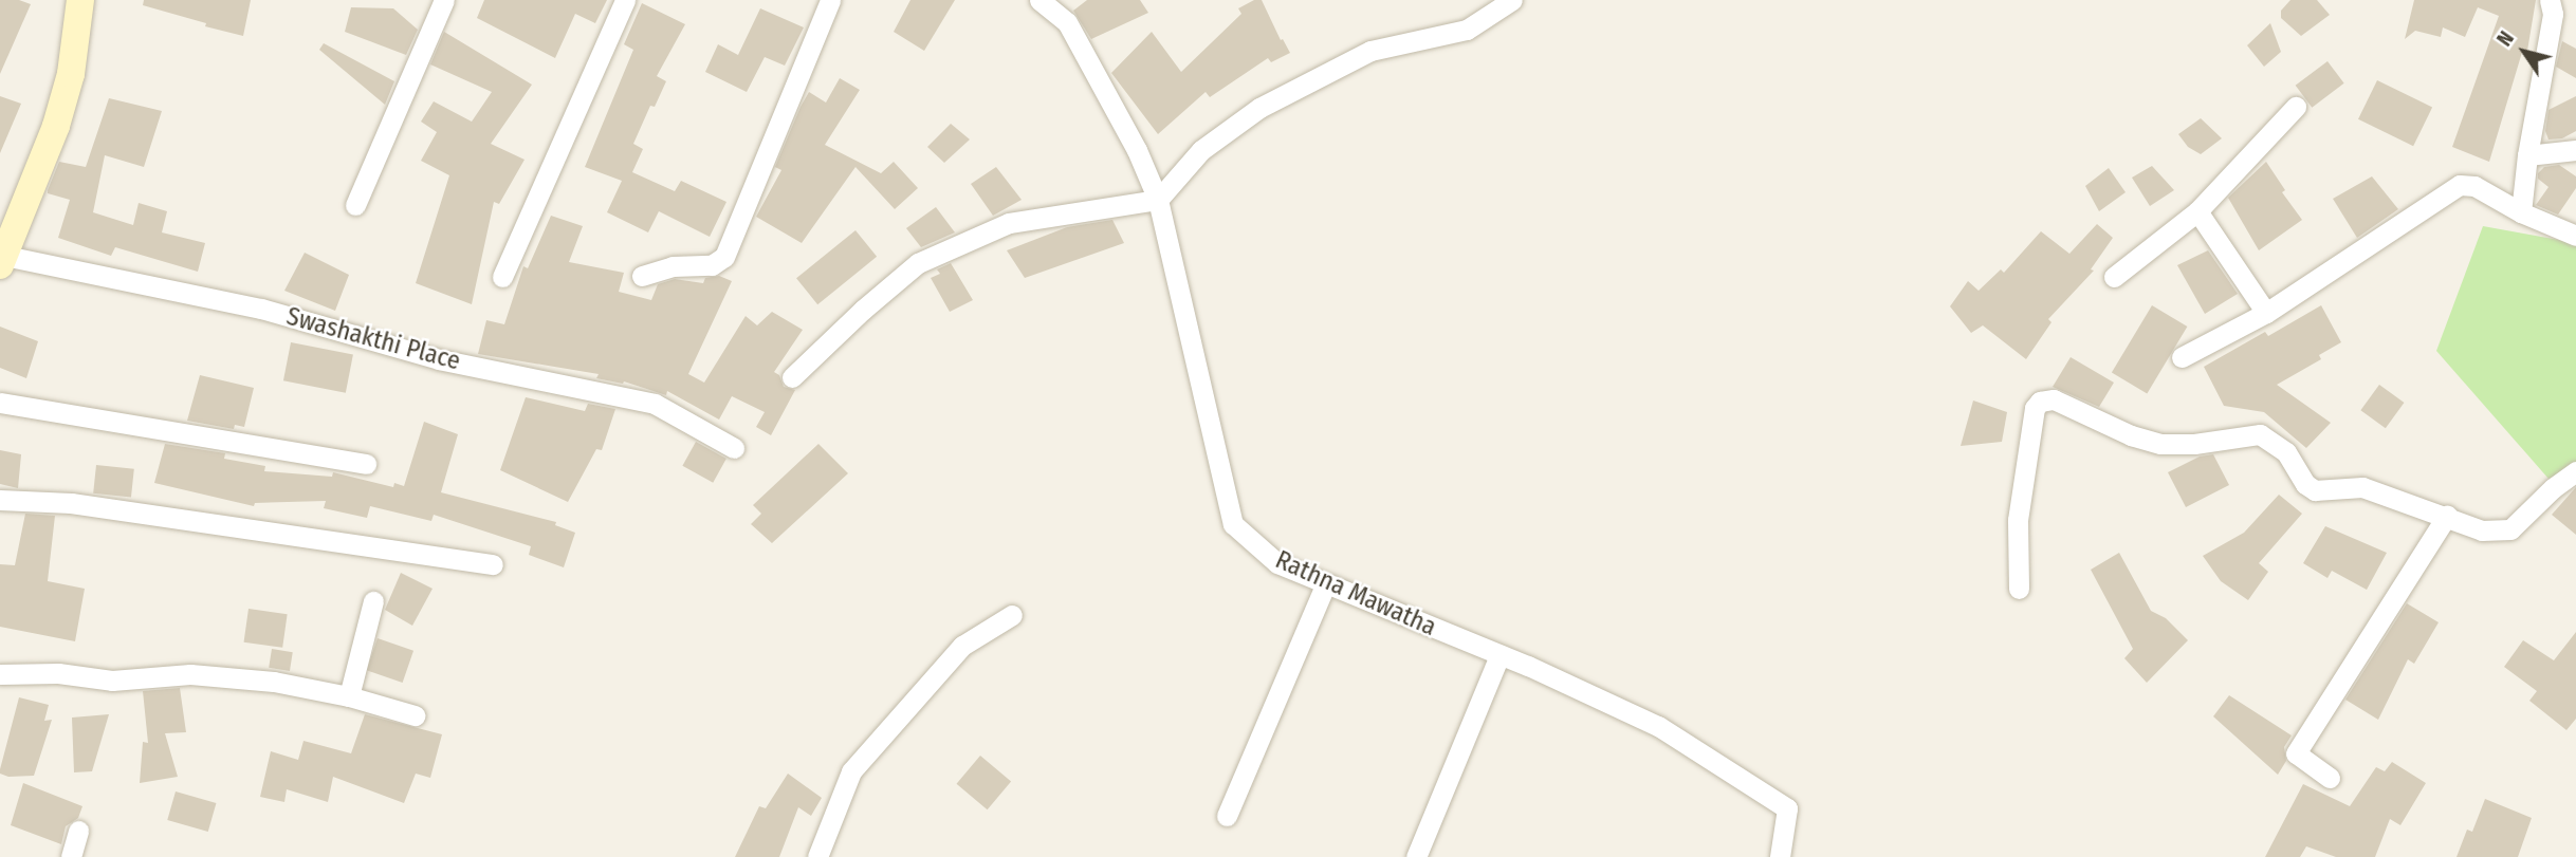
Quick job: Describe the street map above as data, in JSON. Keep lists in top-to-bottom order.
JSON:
{
  "streets": {
    "street": ["Swashakthi Place", "Rathna Mawatha"]
  },
  "north": "top left"
}
